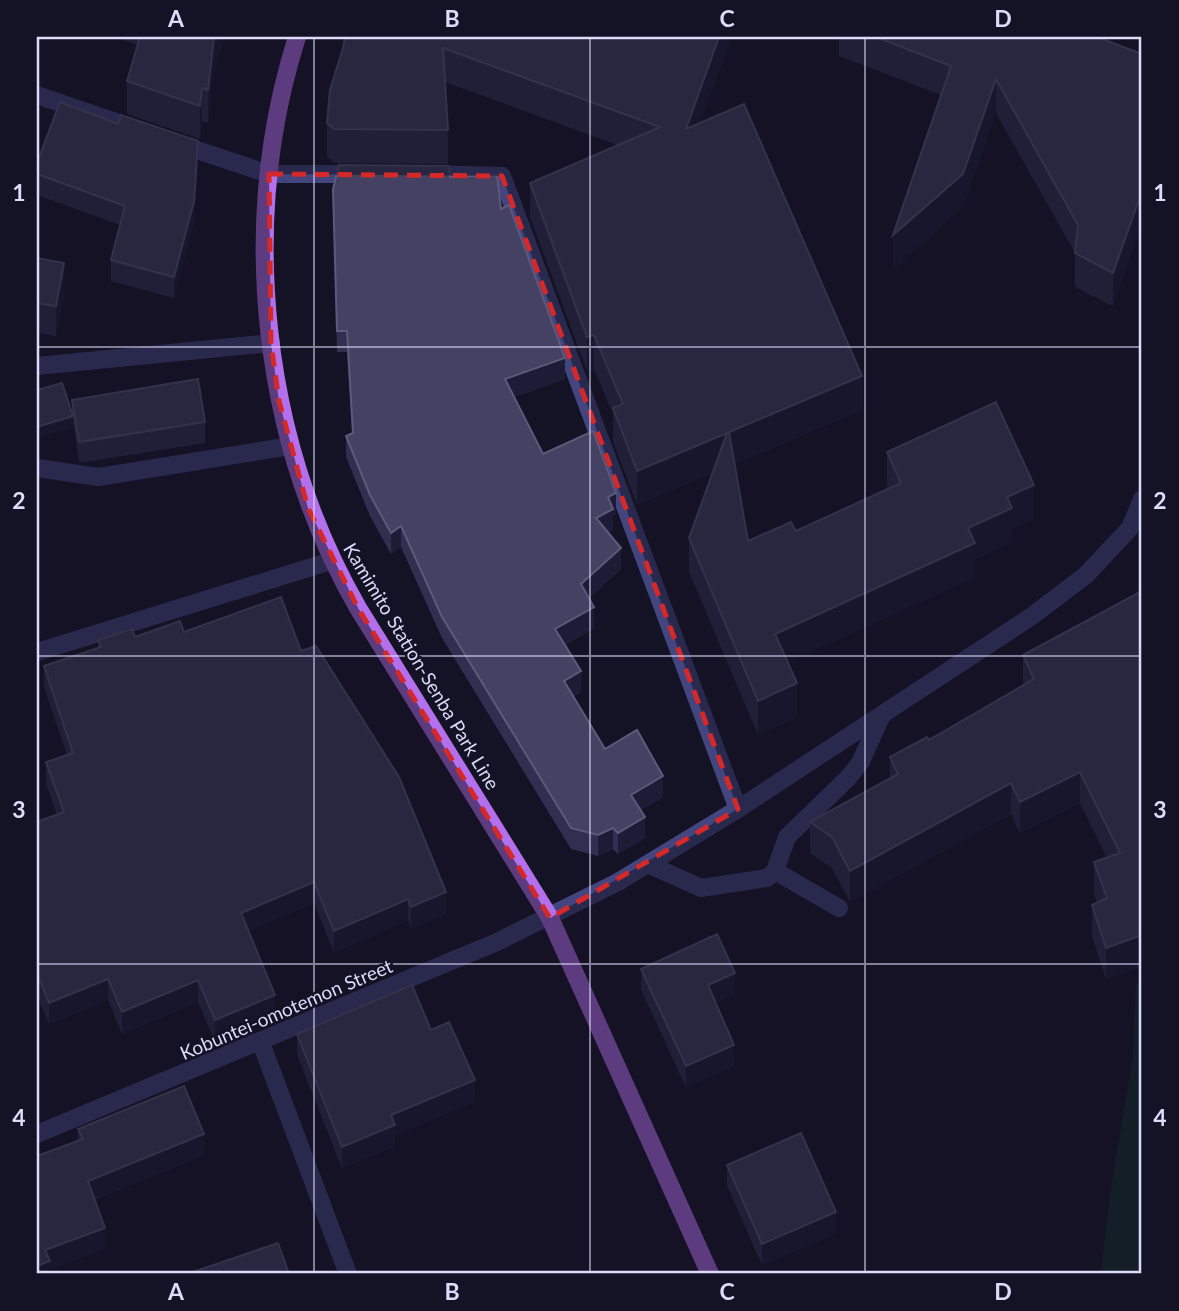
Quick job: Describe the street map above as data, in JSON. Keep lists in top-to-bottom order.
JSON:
{
  "streets": {
    "main road": ["Kamimito Station-Senba Park Line"],
    "street": ["Kobuntei-omotemon Street"]
  },
  "crossings": [
    ["Kamimito Station-Senba Park Line", "Kobuntei-omotemon Street"]
  ],
  "grid": {
    "columns": [
      "A",
      "B",
      "C",
      "D"
    ],
    "rows": [
      "1",
      "2",
      "3",
      "4"
    ]
  }
}
